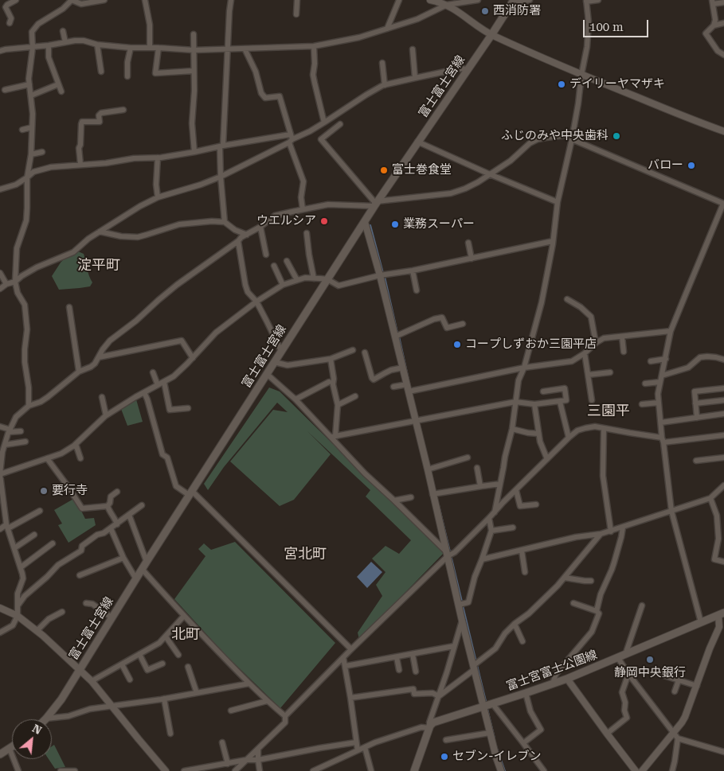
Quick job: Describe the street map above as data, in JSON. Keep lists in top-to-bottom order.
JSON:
{
  "streets": {
    "main road": ["富士富士宮線", "富士宮富士公園線"]
  },
  "districts": [
    "淀平町",
    "三園平",
    "宮北町",
    "北町"
  ],
  "places": [
    "西消防署",
    "デイリーヤマザキ",
    "ふじのみや中央歯科",
    "バロー",
    "富士巻食堂",
    "ウエルシア",
    "業務スーパー",
    "コープしずおか三園平店",
    "要行寺",
    "静岡中央銀行",
    "セブン-イレブン"
  ],
  "scale_bar": "100 m",
  "north": "top right"
}
